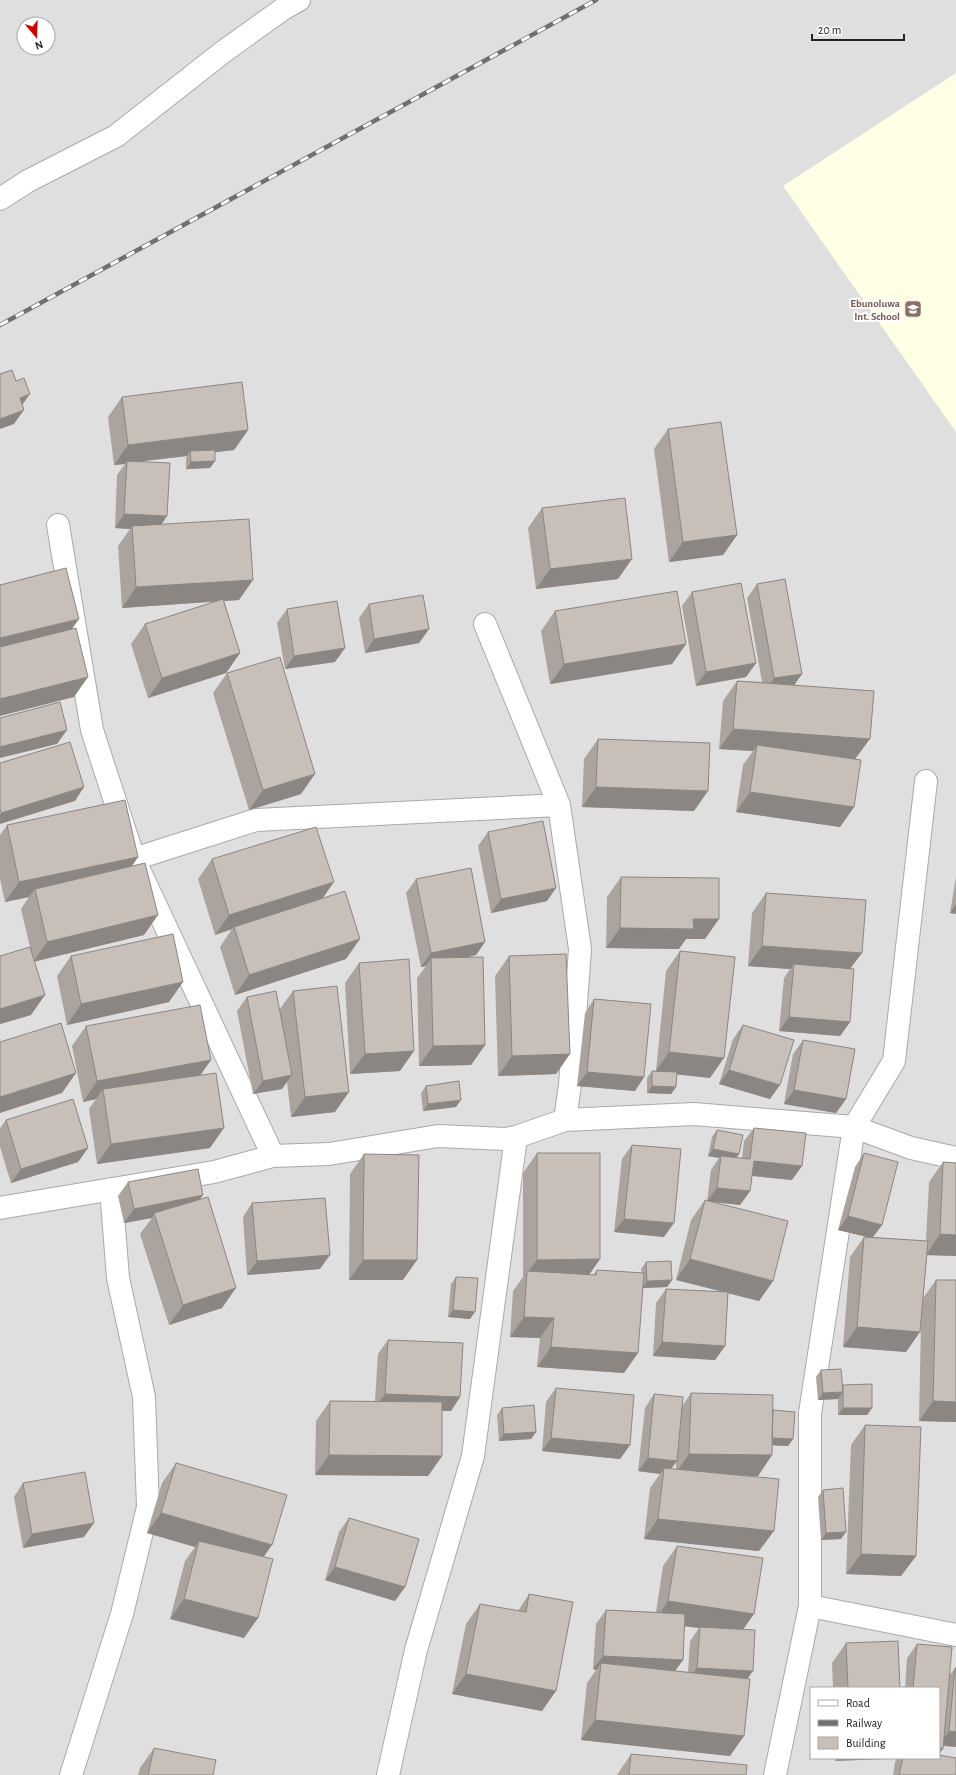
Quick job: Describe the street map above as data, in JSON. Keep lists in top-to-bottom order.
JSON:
{
  "places": {
    "school or university": ["Ebunoluwa Int. School"]
  },
  "legend": ["Road", "Railway", "Building"],
  "scale_bar": "20 m",
  "north": "bottom"
}
